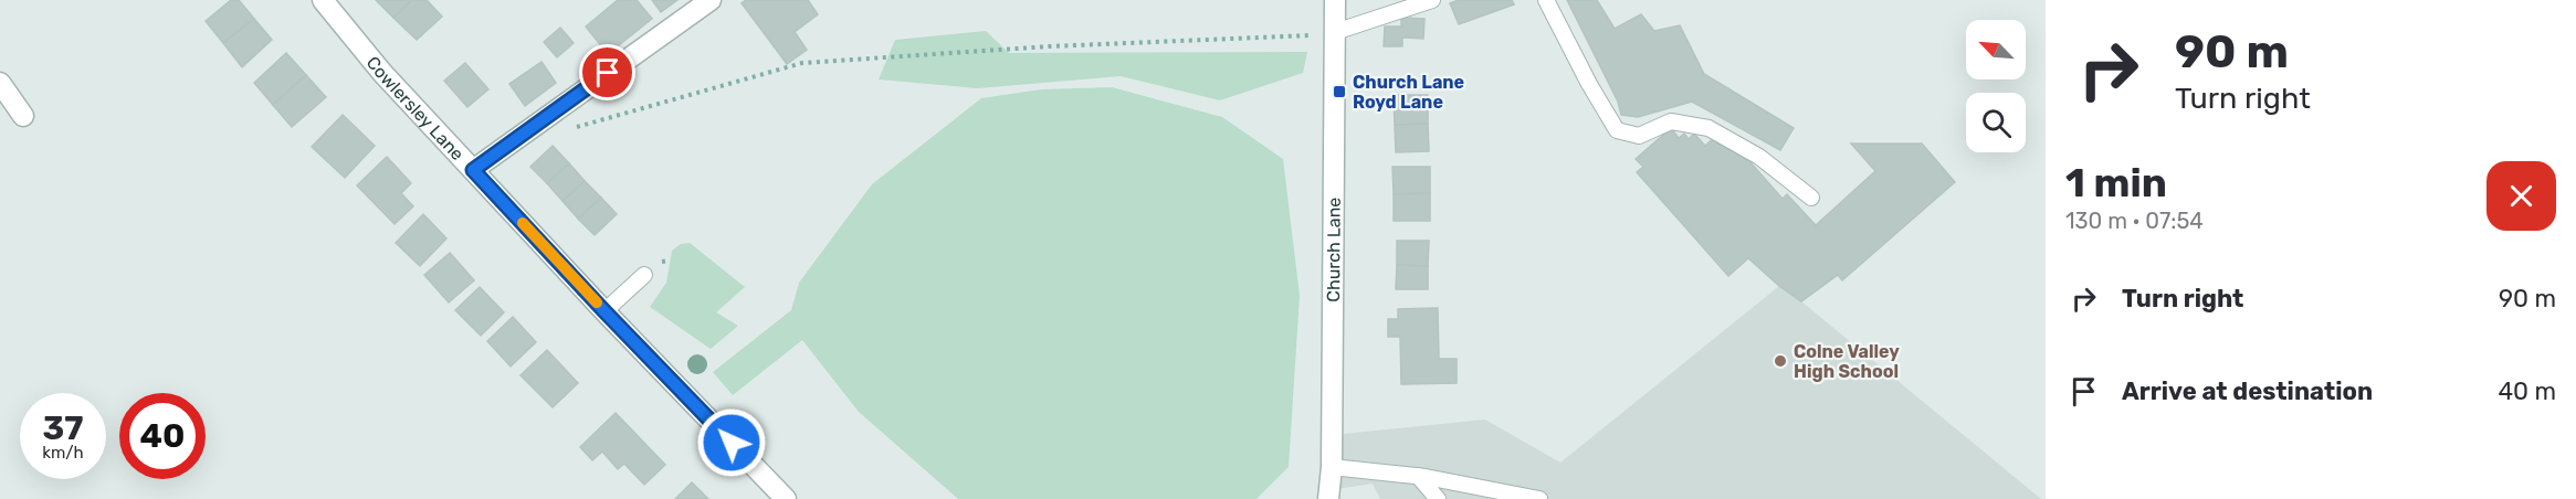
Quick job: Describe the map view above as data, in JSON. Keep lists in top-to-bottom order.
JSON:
{
  "streets": {
    "street": ["Cowlersley Lane", "Church Lane"]
  },
  "places": {
    "transit": ["Church Lane Royd Lane"],
    "other": ["Colne Valley High School"]
  },
  "north": "top left",
  "page": {
    "turn": ["90 m", "Turn right"],
    "heading": ["1 min", "130 m · 07:54"],
    "list": [
      {
        "name": "Turn right",
        "value": "90 m"
      },
      {
        "name": "Arrive at destination",
        "value": "40 m"
      }
    ],
    "speed": "37 km/h",
    "limit": "40"
  }
}
